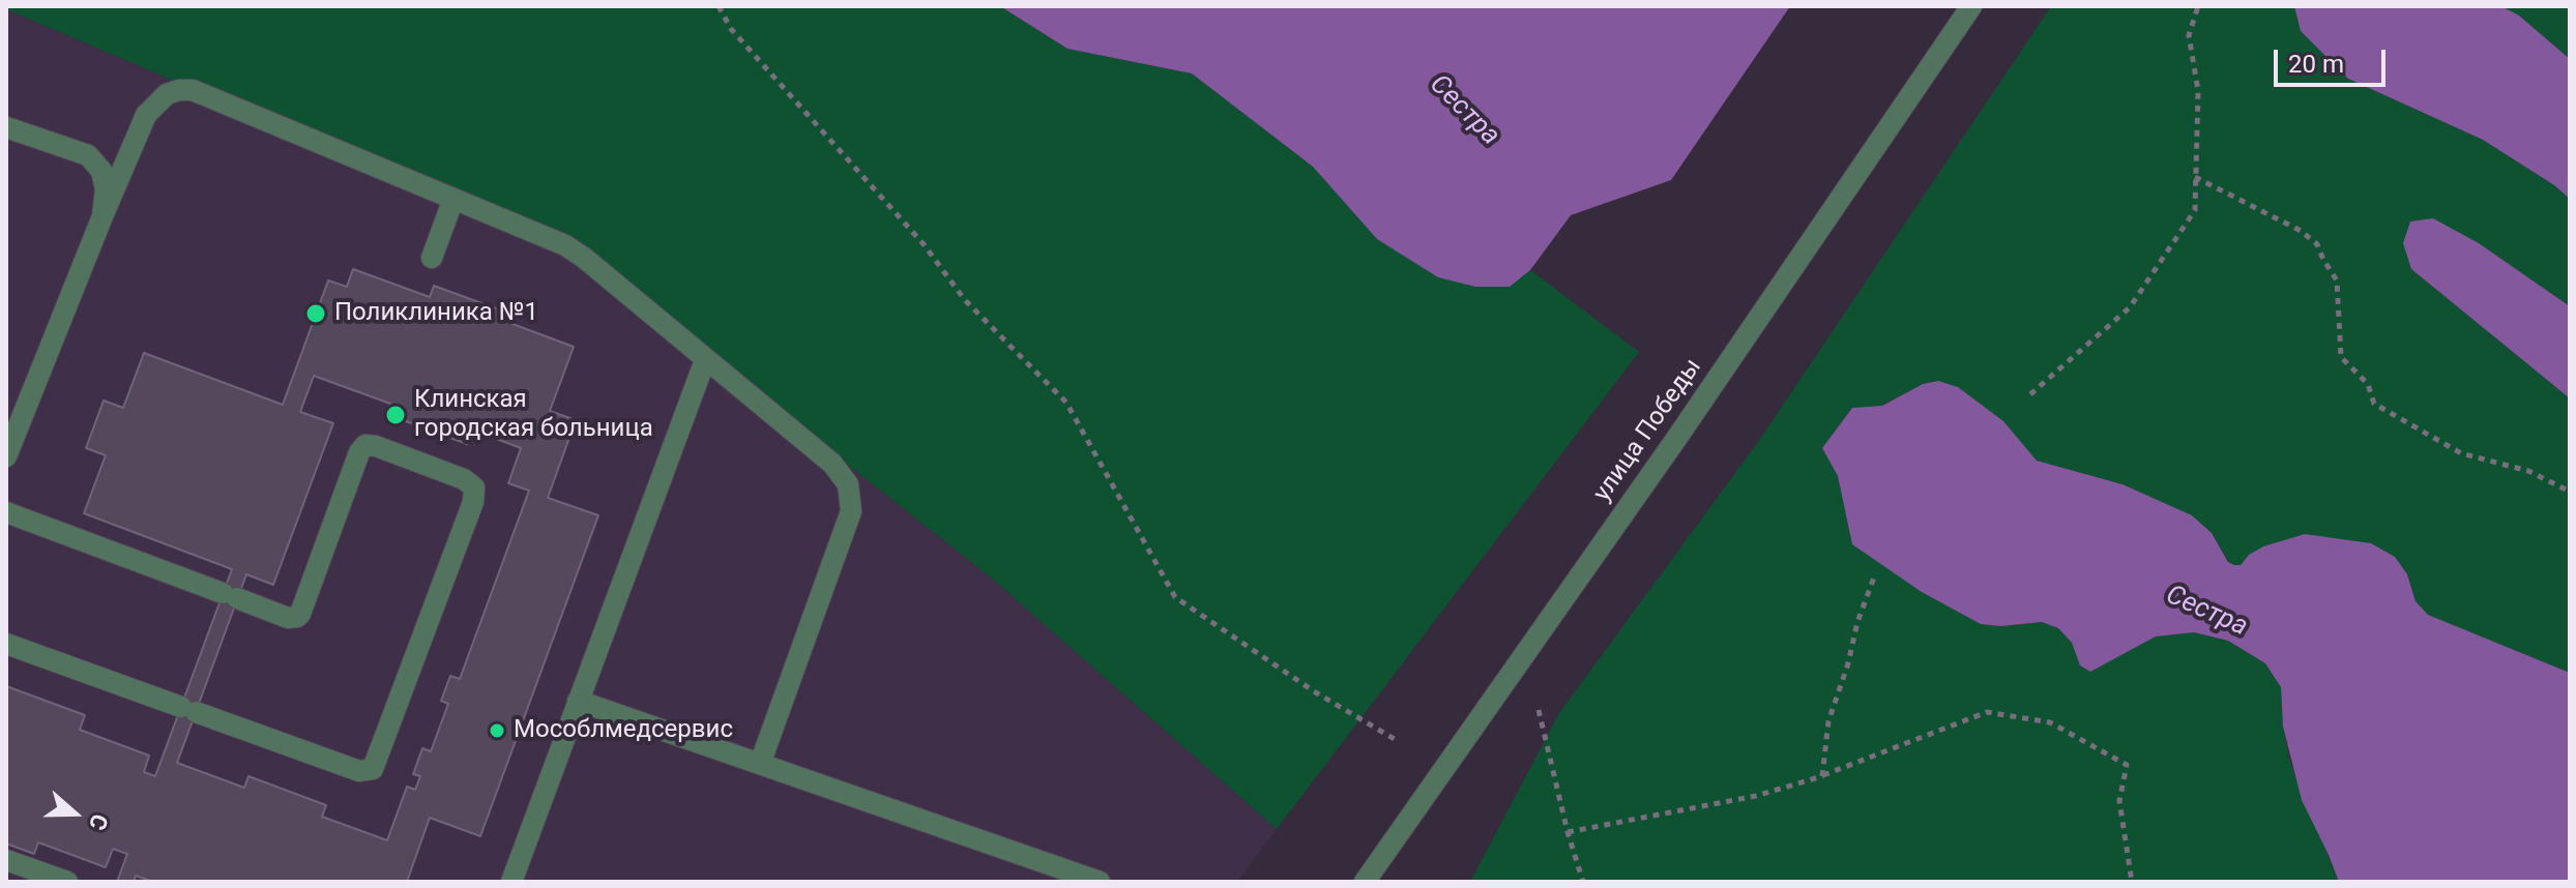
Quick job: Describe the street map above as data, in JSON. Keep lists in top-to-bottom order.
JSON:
{
  "streets": {
    "street": ["улица Победы"]
  },
  "water": ["Сестра"],
  "places": ["Поликлиника №1", "Клинская городская больница", "Мособлмедсервис"],
  "scale_bar": "20 m",
  "north": "right"
}
